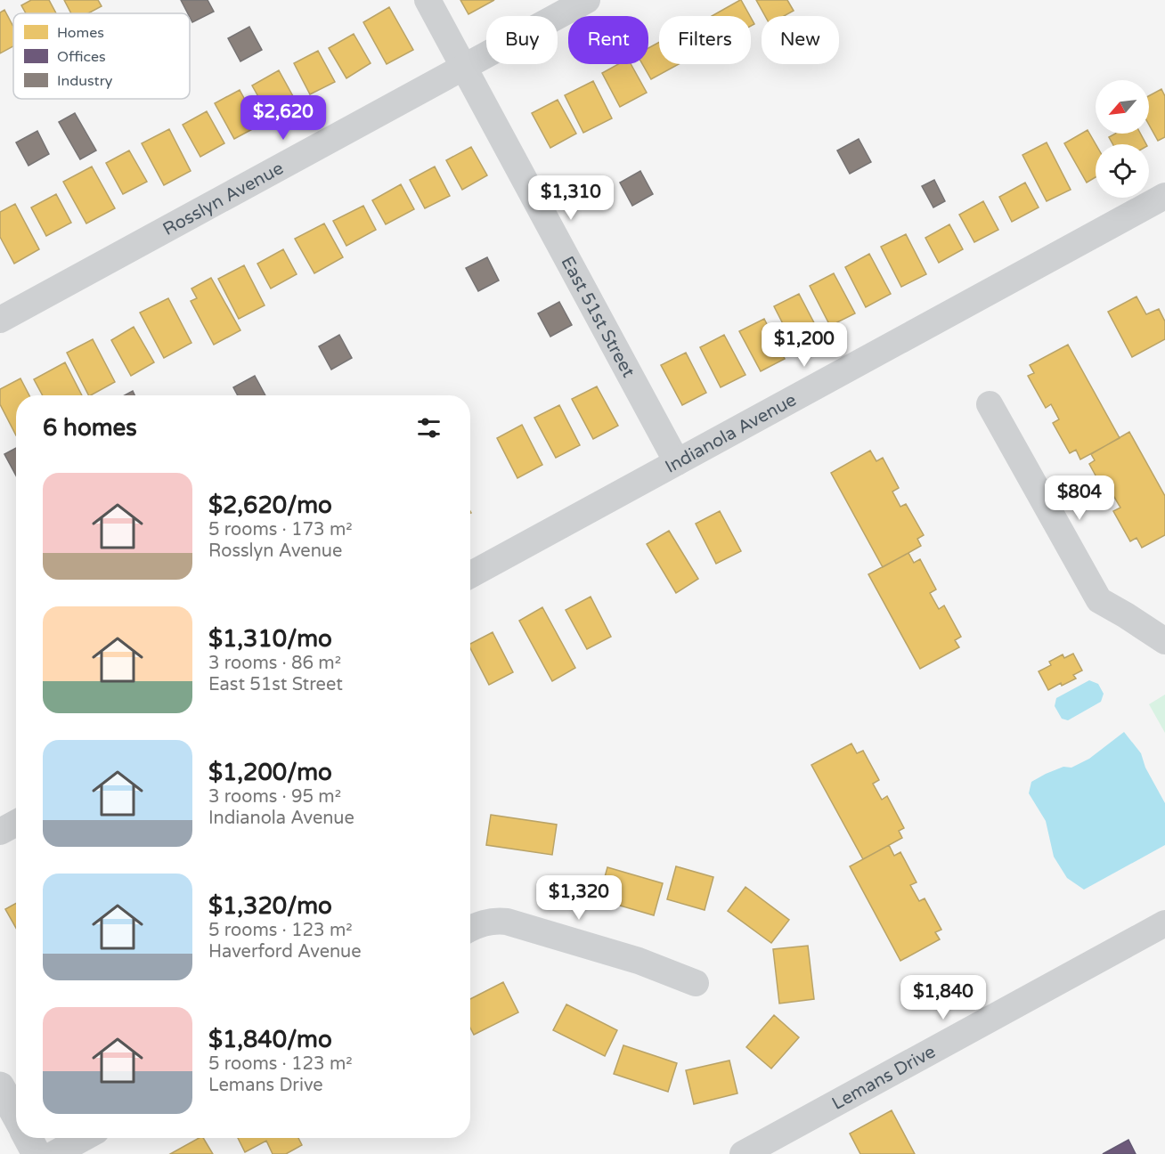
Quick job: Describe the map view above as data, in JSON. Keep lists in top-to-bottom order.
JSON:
{
  "streets": {
    "street": [
      "Rosslyn Avenue",
      "East 51st Street",
      "Indianola Avenue",
      "Lemans Drive"
    ]
  },
  "crossings": [
    ["Rosslyn Avenue", "East 51st Street"],
    ["East 51st Street", "Indianola Avenue"]
  ],
  "legend": ["Homes", "Offices", "Industry"],
  "north": "bottom left",
  "page": {
    "chip": [
      "Buy",
      "Rent",
      "Filters",
      "New"
    ],
    "price": [
      "$2,620",
      "$1,310",
      "$1,200",
      "$804",
      "$1,320",
      "$1,840"
    ],
    "heading": "6 homes",
    "list": [
      {
        "name": "$2,620/mo",
        "note": "5 rooms · 173 m² · Rosslyn Avenue"
      },
      {
        "name": "$1,310/mo",
        "note": "3 rooms · 86 m² · East 51st Street"
      },
      {
        "name": "$1,200/mo",
        "note": "3 rooms · 95 m² · Indianola Avenue"
      },
      {
        "name": "$1,320/mo",
        "note": "5 rooms · 123 m² · Haverford Avenue"
      },
      {
        "name": "$1,840/mo",
        "note": "5 rooms · 123 m² · Lemans Drive"
      }
    ]
  }
}
